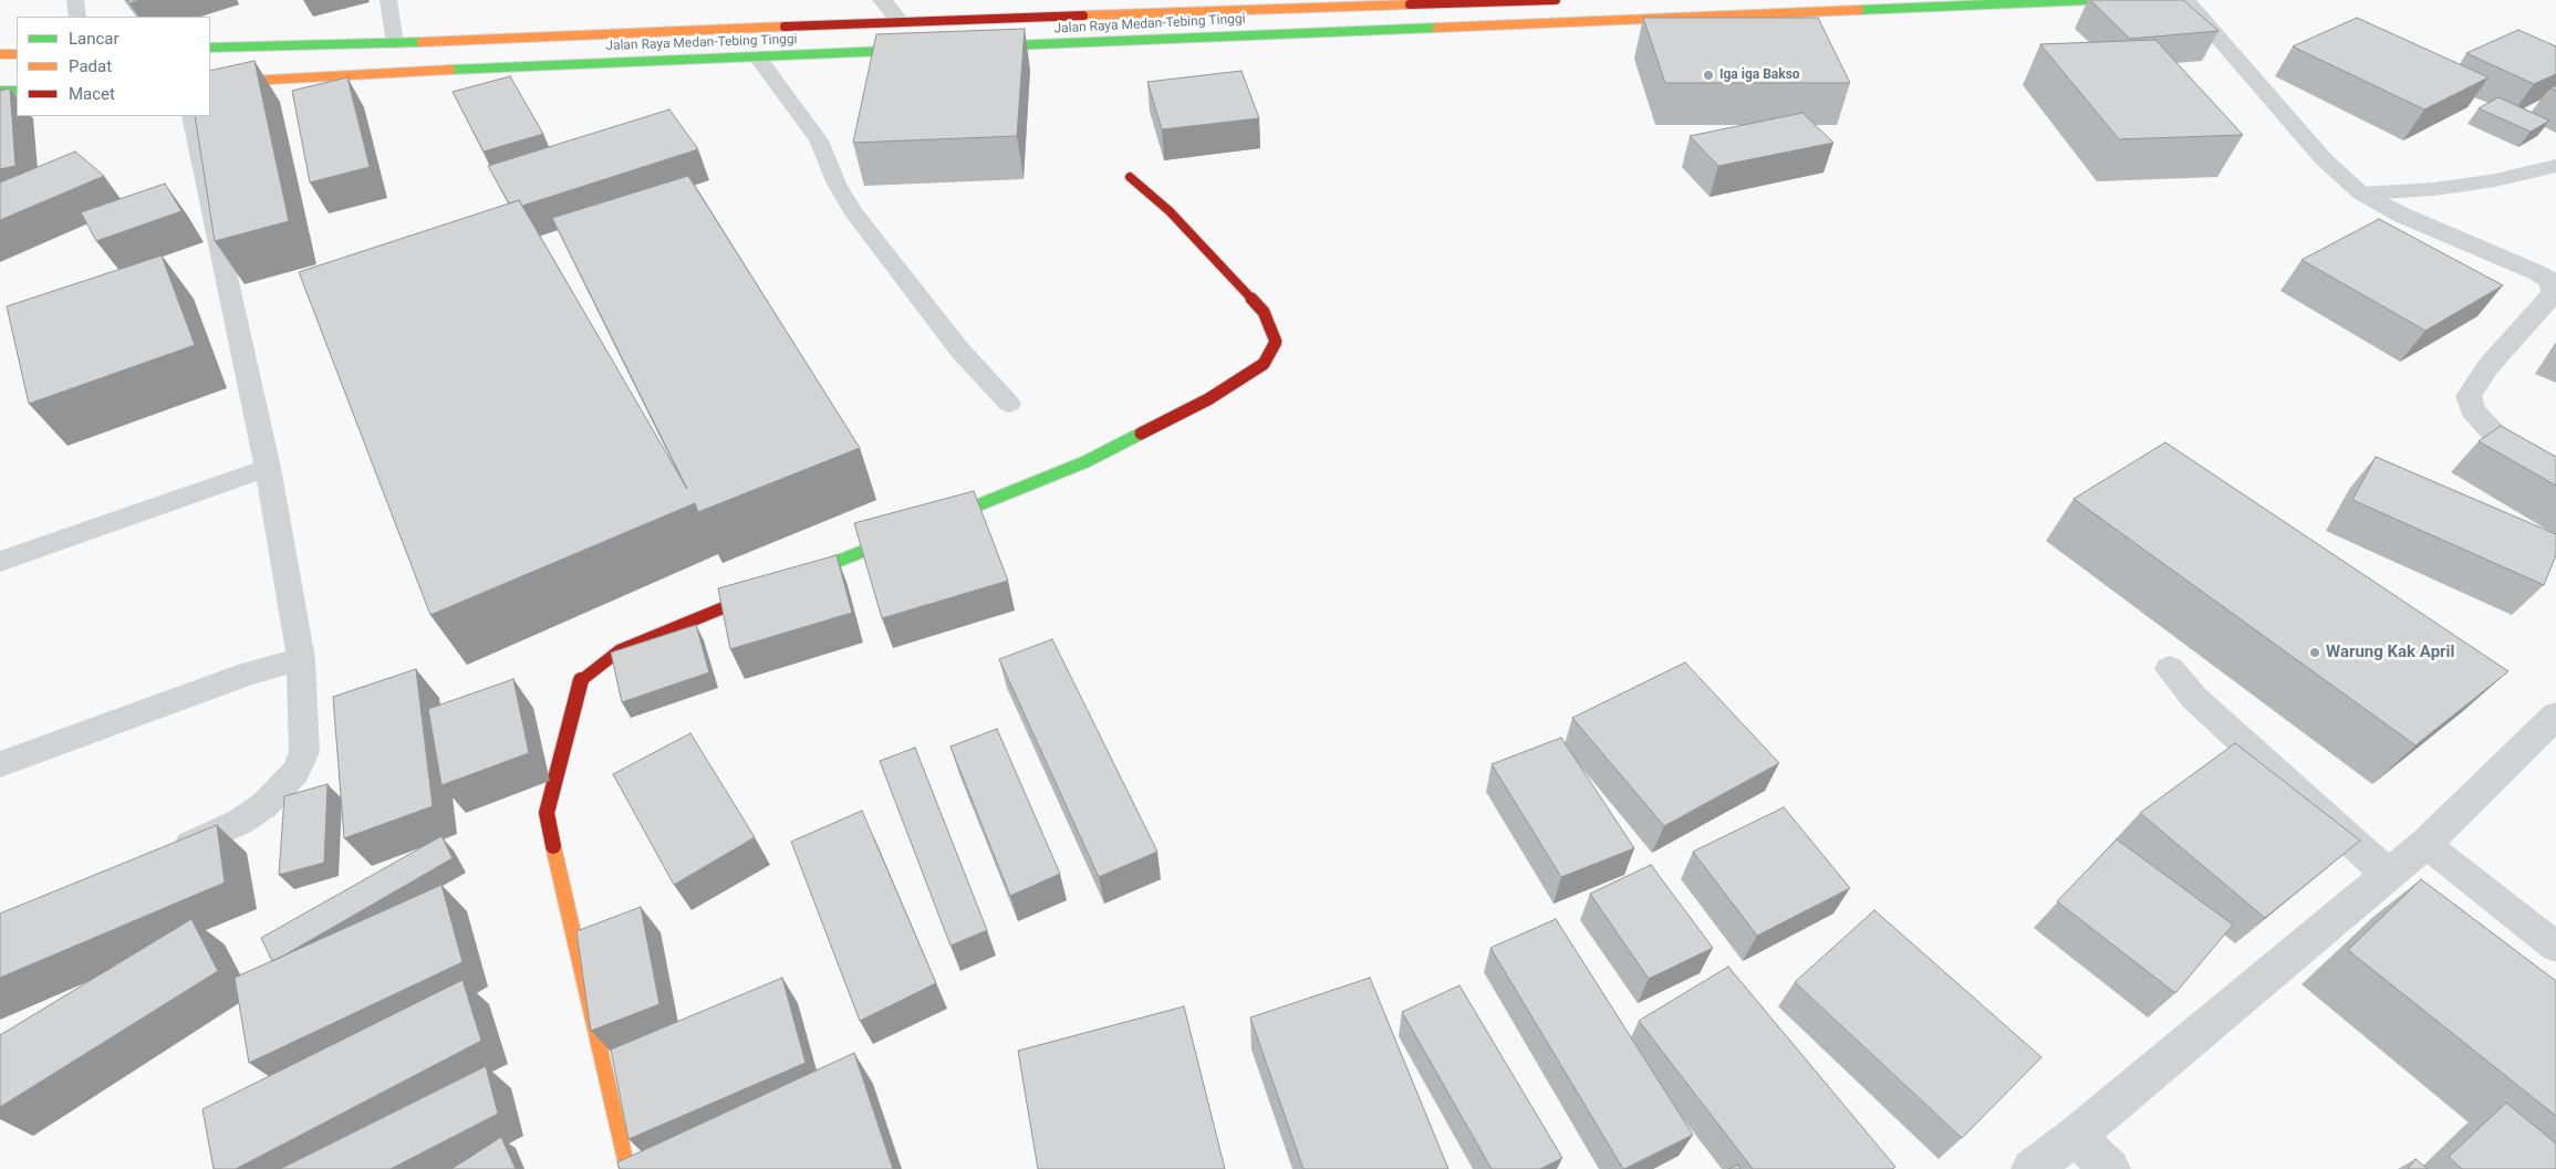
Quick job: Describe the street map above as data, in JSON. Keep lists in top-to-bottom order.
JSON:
{
  "streets": {
    "main road": ["Jalan Raya Medan-Tebing Tinggi"]
  },
  "places": ["Iga iga Bakso", "Warung Kak April"],
  "legend": ["Lancar", "Padat", "Macet"]
}
